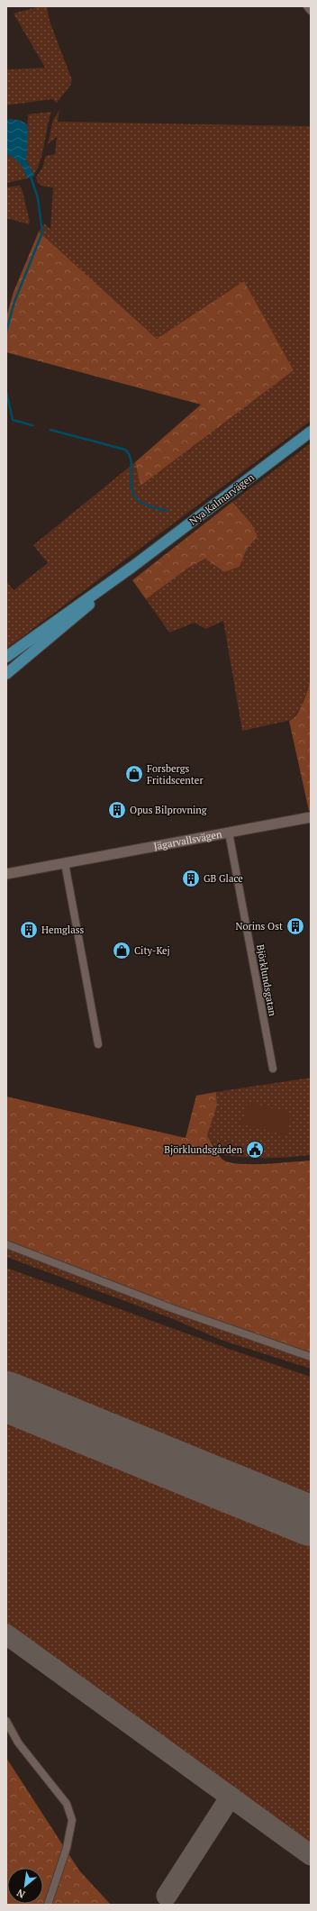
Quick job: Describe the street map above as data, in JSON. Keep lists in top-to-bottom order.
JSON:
{
  "streets": {
    "main road": ["Nya Kalmarvägen"],
    "street": ["Jägarvallsvägen", "Björklundsgatan"]
  },
  "crossings": [
    ["Jägarvallsvägen", "Björklundsgatan"]
  ],
  "places": {
    "shop": ["Forsbergs Fritidscenter", "City-Kej"],
    "building": [
      "Opus Bilprovning",
      "GB Glace",
      "Norins Ost",
      "Hemglass"
    ],
    "public building": ["Björklundsgården"]
  },
  "north": "bottom left"
}
